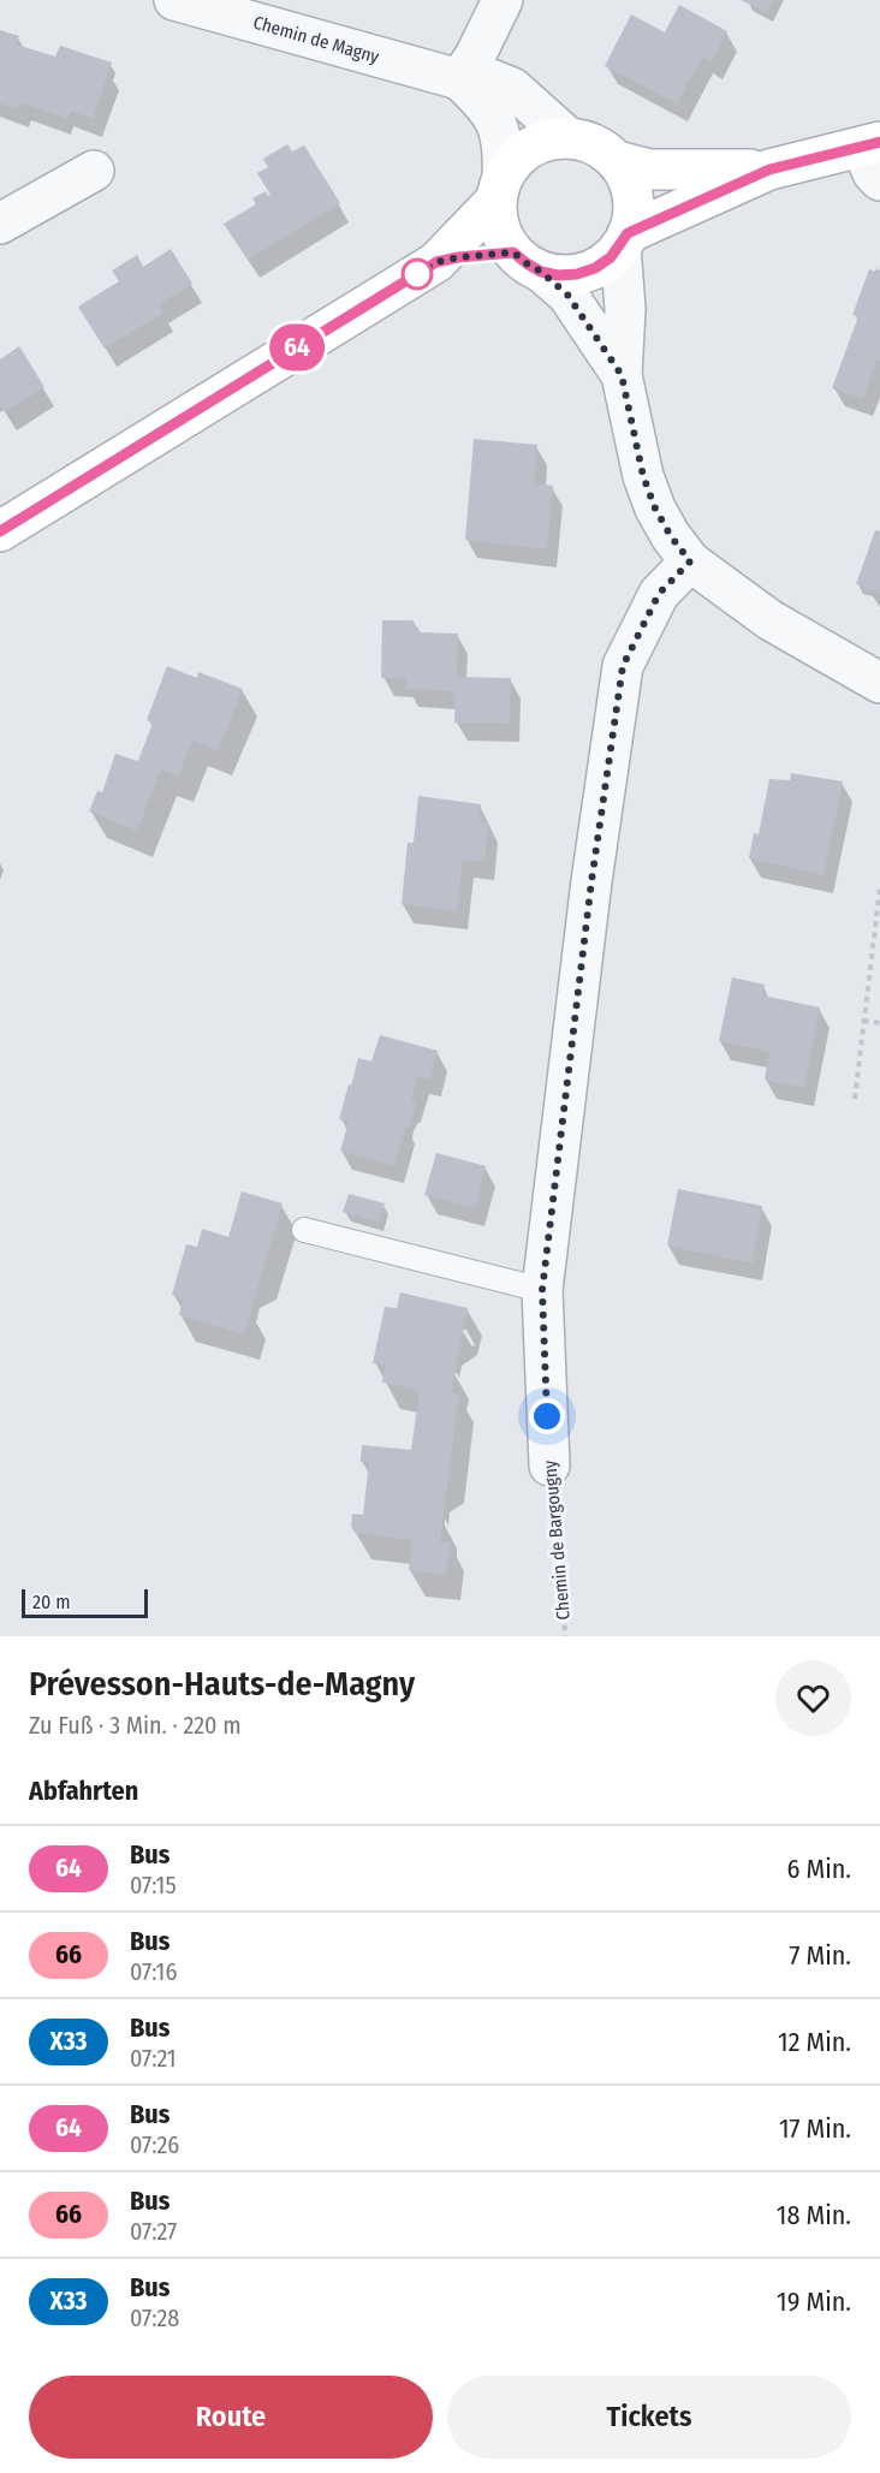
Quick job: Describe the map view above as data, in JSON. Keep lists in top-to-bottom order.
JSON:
{
  "streets": {
    "street": ["Chemin de Magny", "Chemin de Bargougny"]
  },
  "lines": ["bus line 64"],
  "scale_bar": "20 m",
  "page": {
    "on_map": "64",
    "scale": "20 m",
    "heading": [
      ["Prévesson-Hauts-de-Magny", "Zu Fuß · 3 Min. · 220 m"],
      "Abfahrten"
    ],
    "list": [
      {
        "mark": "64",
        "name": "Bus",
        "note": "07:15",
        "value": "6 Min."
      },
      {
        "mark": "66",
        "name": "Bus",
        "note": "07:16",
        "value": "7 Min."
      },
      {
        "mark": "X33",
        "name": "Bus",
        "note": "07:21",
        "value": "12 Min."
      },
      {
        "mark": "64",
        "name": "Bus",
        "note": "07:26",
        "value": "17 Min."
      },
      {
        "mark": "66",
        "name": "Bus",
        "note": "07:27",
        "value": "18 Min."
      },
      {
        "mark": "X33",
        "name": "Bus",
        "note": "07:28",
        "value": "19 Min."
      }
    ],
    "buttons": ["Route", "Tickets"]
  }
}
